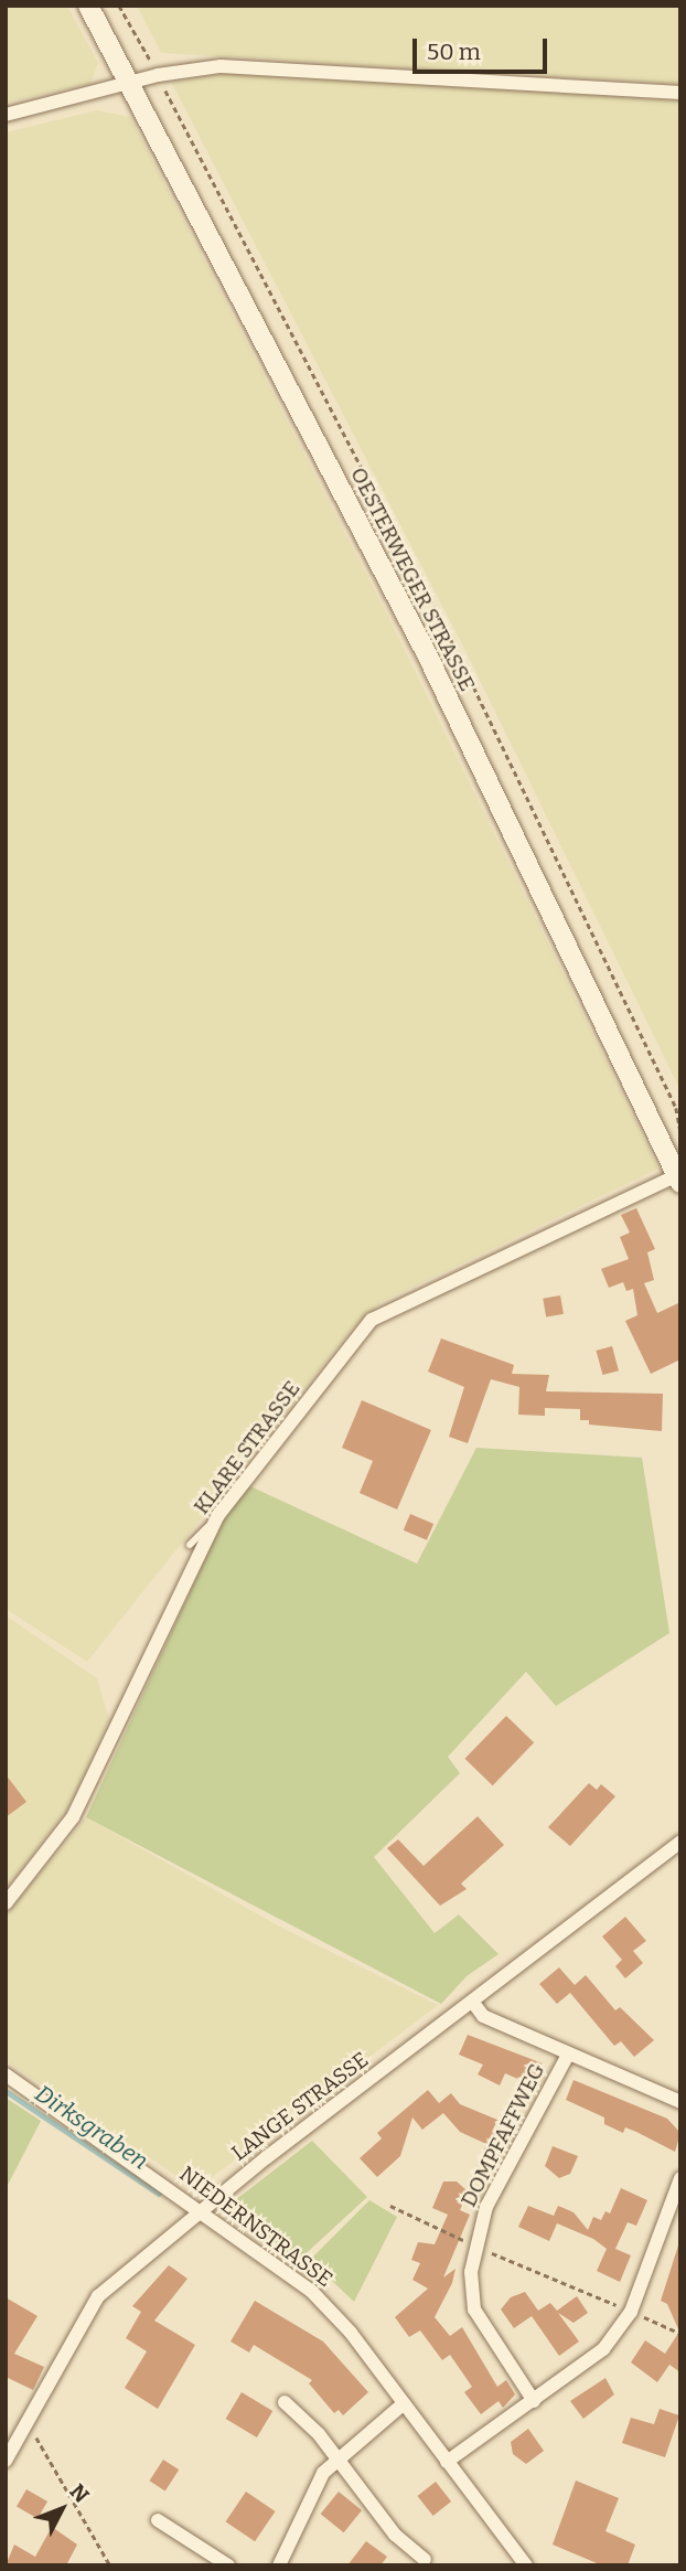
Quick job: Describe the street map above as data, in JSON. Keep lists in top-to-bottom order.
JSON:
{
  "streets": {
    "main road": ["OESTERWEGER STRASSE"],
    "street": [
      "KLARE STRASSE",
      "LANGE STRASSE",
      "DOMPFAFFWEG",
      "NIEDERNSTRASSE"
    ]
  },
  "crossings": [
    ["OESTERWEGER STRASSE", "KLARE STRASSE"],
    ["LANGE STRASSE", "NIEDERNSTRASSE"]
  ],
  "water": ["Dirksgraben"],
  "scale_bar": "50 m",
  "north": "top right"
}
